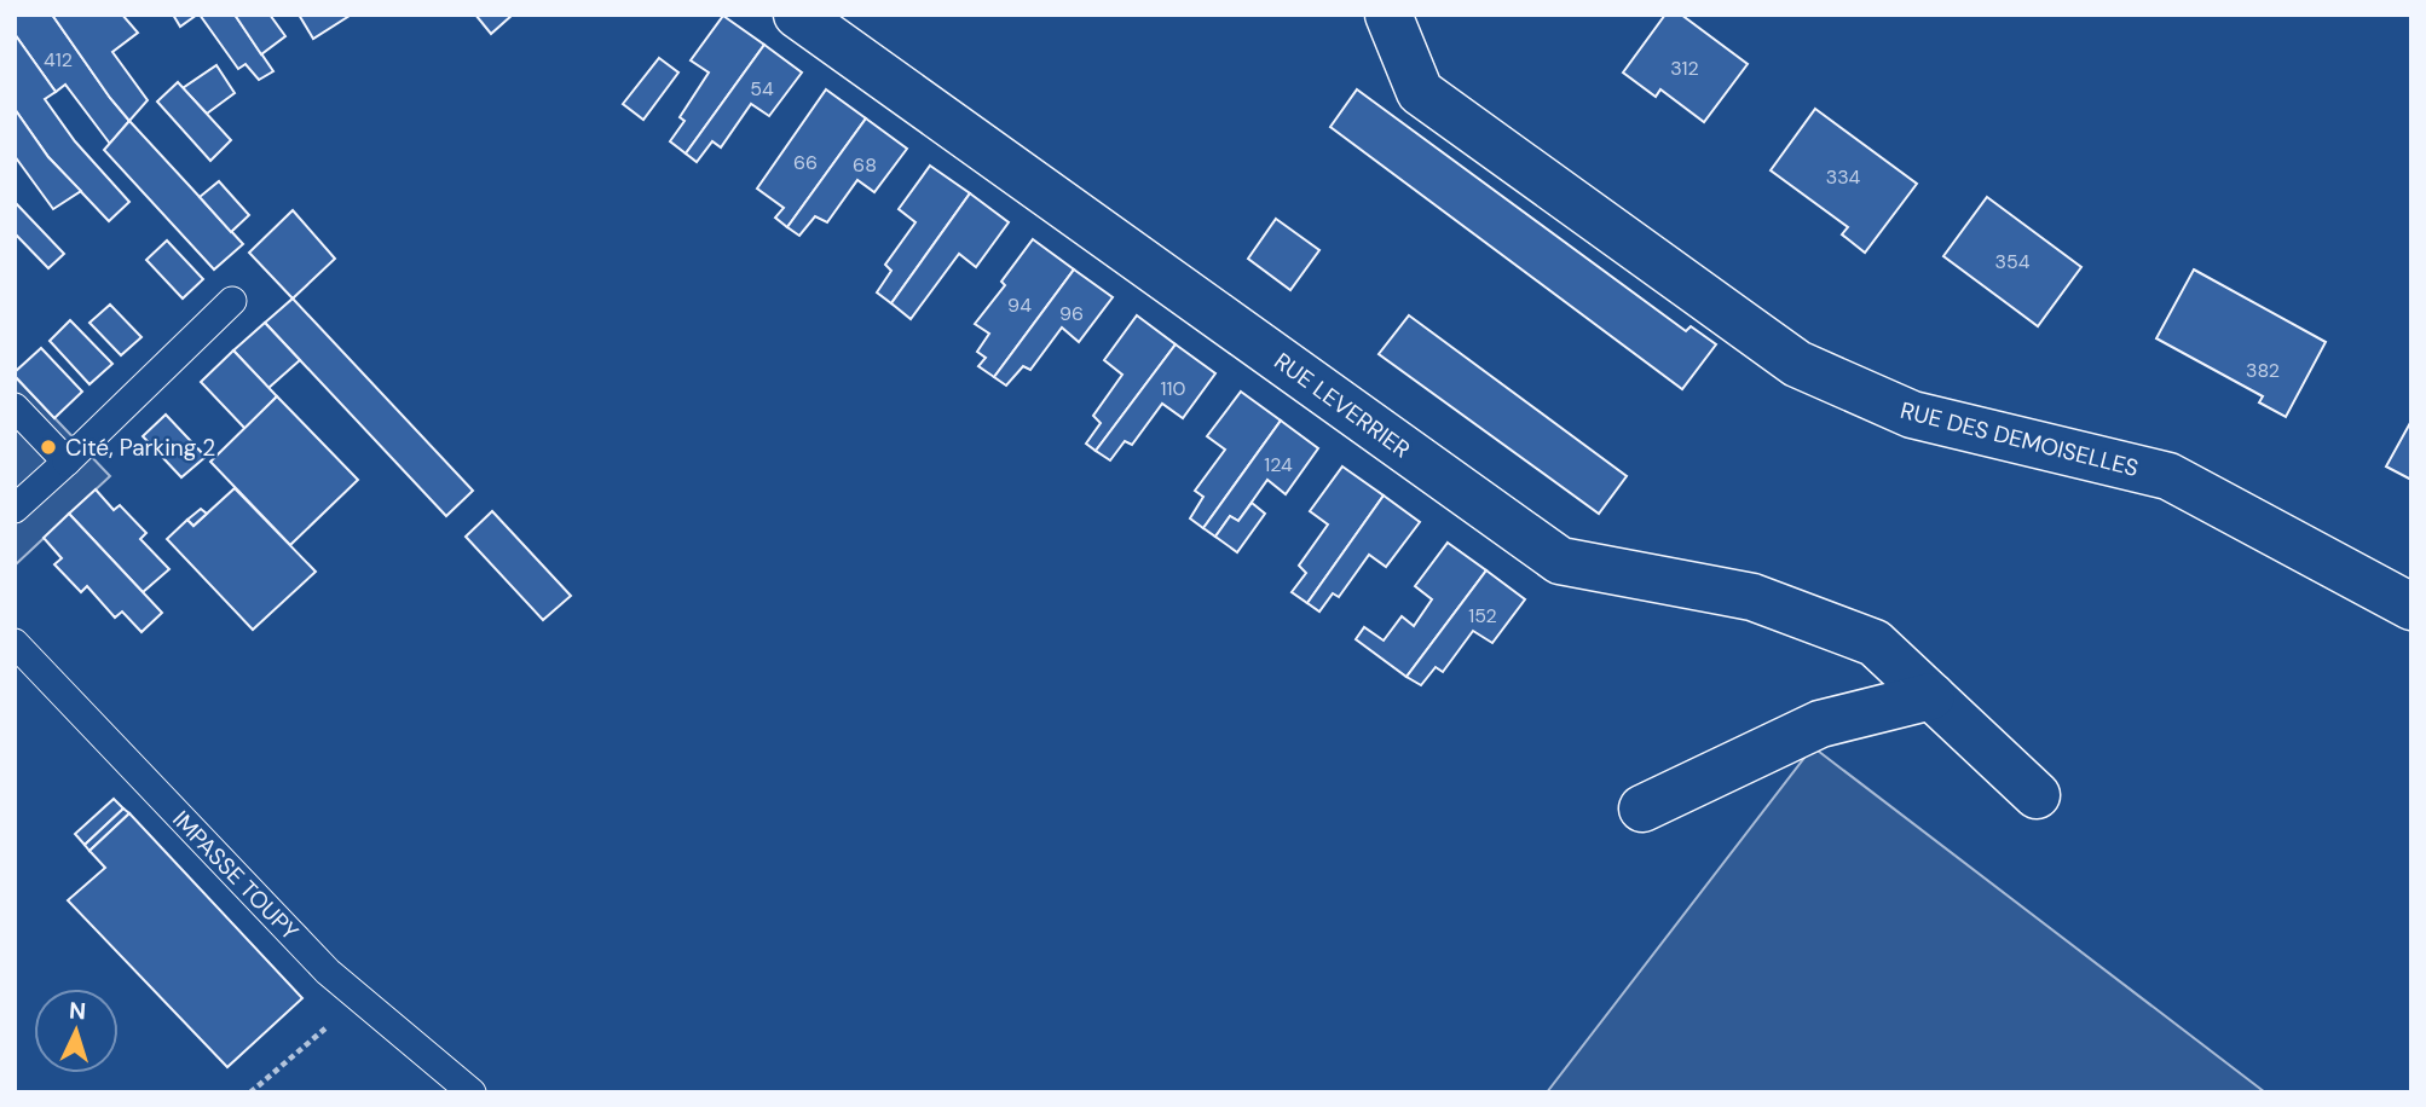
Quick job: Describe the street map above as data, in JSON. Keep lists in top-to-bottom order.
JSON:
{
  "streets": {
    "street": ["RUE LEVERRIER", "RUE DES DEMOISELLES"],
    "lane": ["IMPASSE TOUPY"]
  },
  "places": ["Cité, Parking 2"],
  "house_numbers": [
    "412",
    "312",
    "54",
    "66",
    "68",
    "334",
    "354",
    "94",
    "96",
    "382",
    "110",
    "124",
    "152"
  ],
  "north": "top"
}
